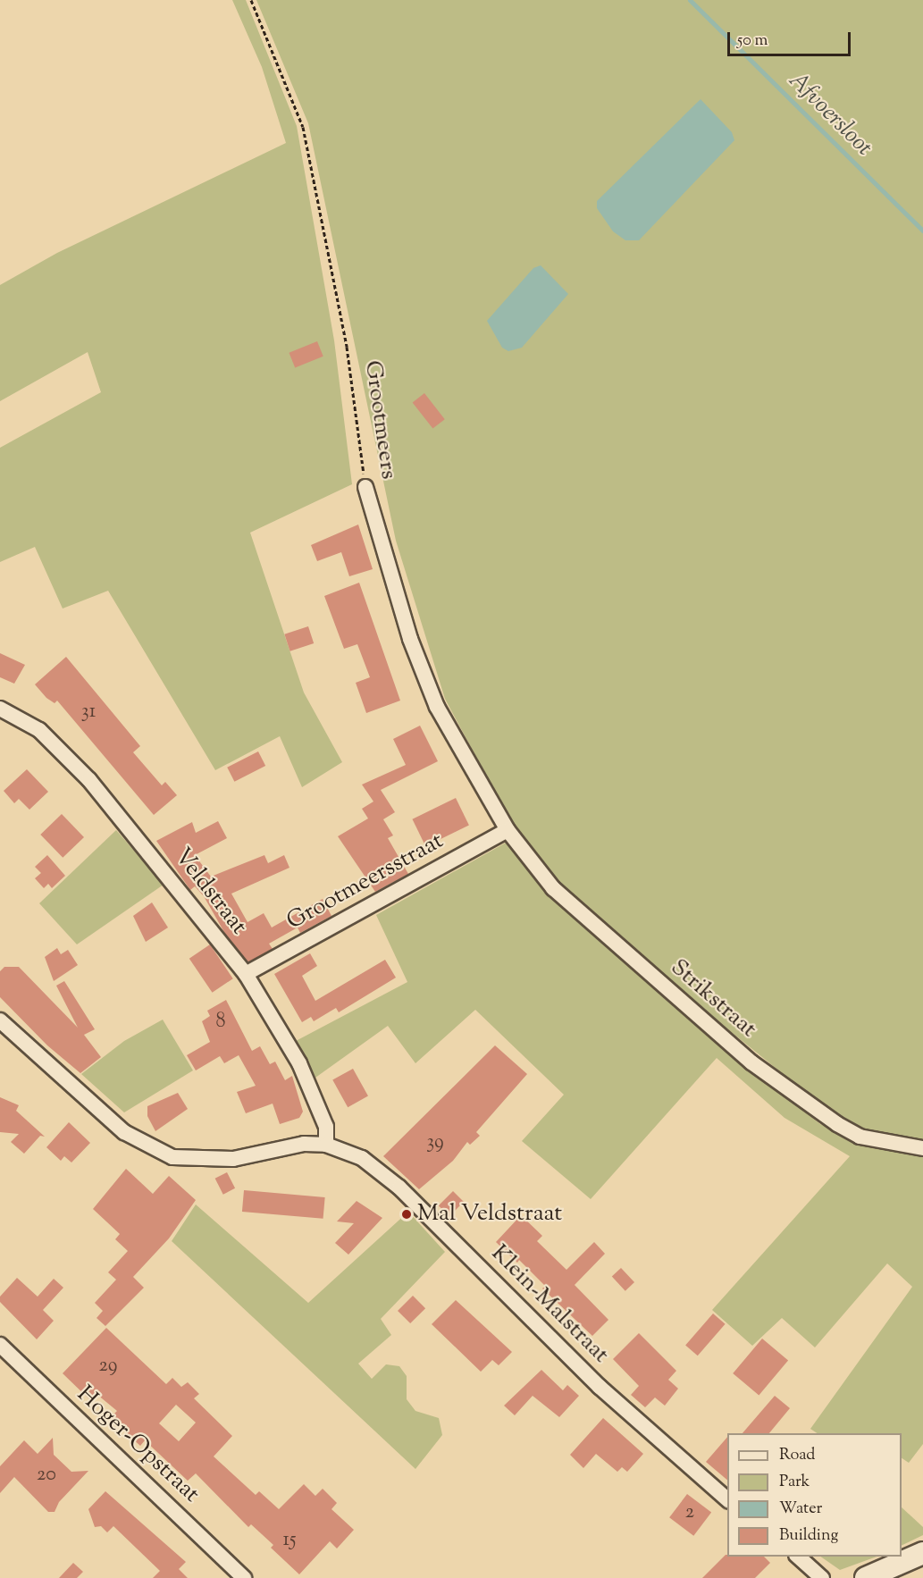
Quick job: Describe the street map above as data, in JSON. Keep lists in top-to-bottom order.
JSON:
{
  "streets": {
    "street": [
      "Grootmeers",
      "Grootmeersstraat",
      "Veldstraat",
      "Strikstraat",
      "Klein-Malstraat",
      "Hoger-Opstraat"
    ]
  },
  "crossings": [
    ["Grootmeers", "Grootmeersstraat"],
    ["Grootmeers", "Strikstraat"],
    ["Grootmeersstraat", "Veldstraat"],
    ["Grootmeersstraat", "Strikstraat"],
    ["Veldstraat", "Klein-Malstraat"]
  ],
  "water": ["Afvoersloot"],
  "places": ["Mal Veldstraat"],
  "house_numbers": [
    "31",
    "8",
    "39",
    "29",
    "20",
    "2",
    "15"
  ],
  "legend": [
    "Road",
    "Park",
    "Water",
    "Building"
  ],
  "scale_bar": "50 m"
}
